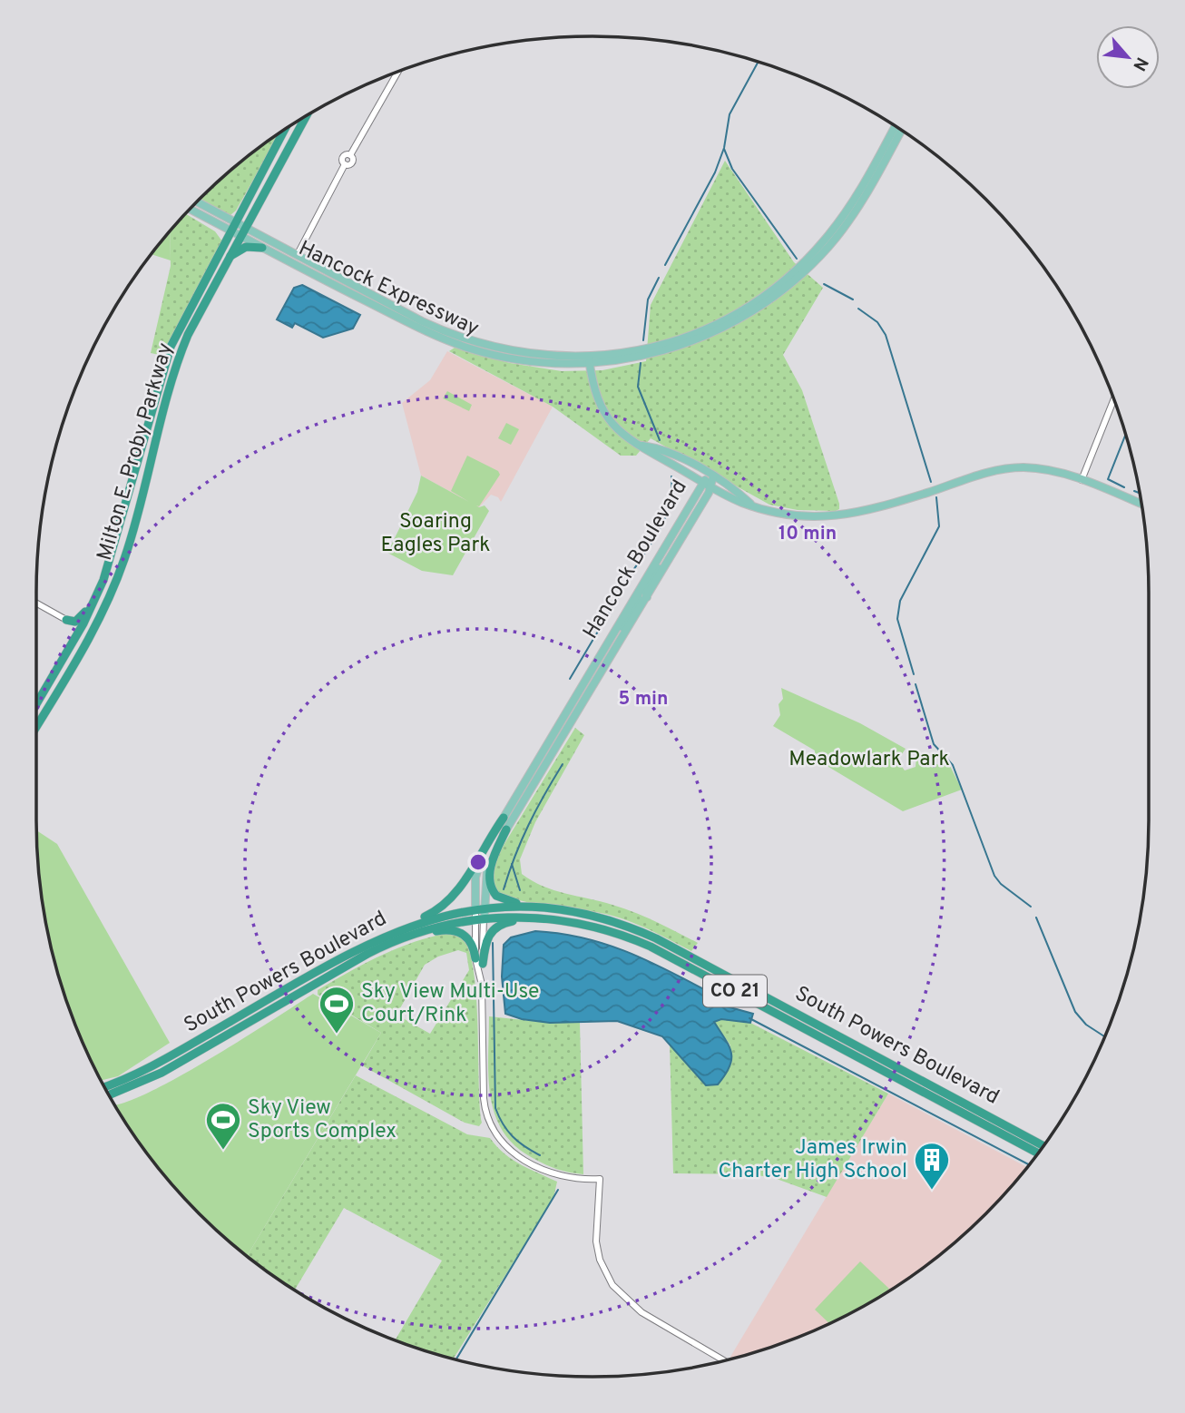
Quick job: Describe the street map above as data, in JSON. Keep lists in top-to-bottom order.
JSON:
{
  "streets": {
    "highway": ["Milton E. Proby Parkway", "South Powers Boulevard", "CO 21"],
    "main road": ["Hancock Expressway", "Hancock Boulevard"]
  },
  "crossings": [
    ["Hancock Expressway", "Milton E. Proby Parkway"],
    ["Hancock Boulevard", "South Powers Boulevard"]
  ],
  "parks": ["Soaring Eagles Park", "Meadowlark Park"],
  "places": {
    "sports": ["Sky View Multi-Use Court/Rink", "Sky View Sports Complex"],
    "building": ["James Irwin Charter High School"]
  },
  "north": "bottom right",
  "rings": ["10 min", "5 min"]
}
